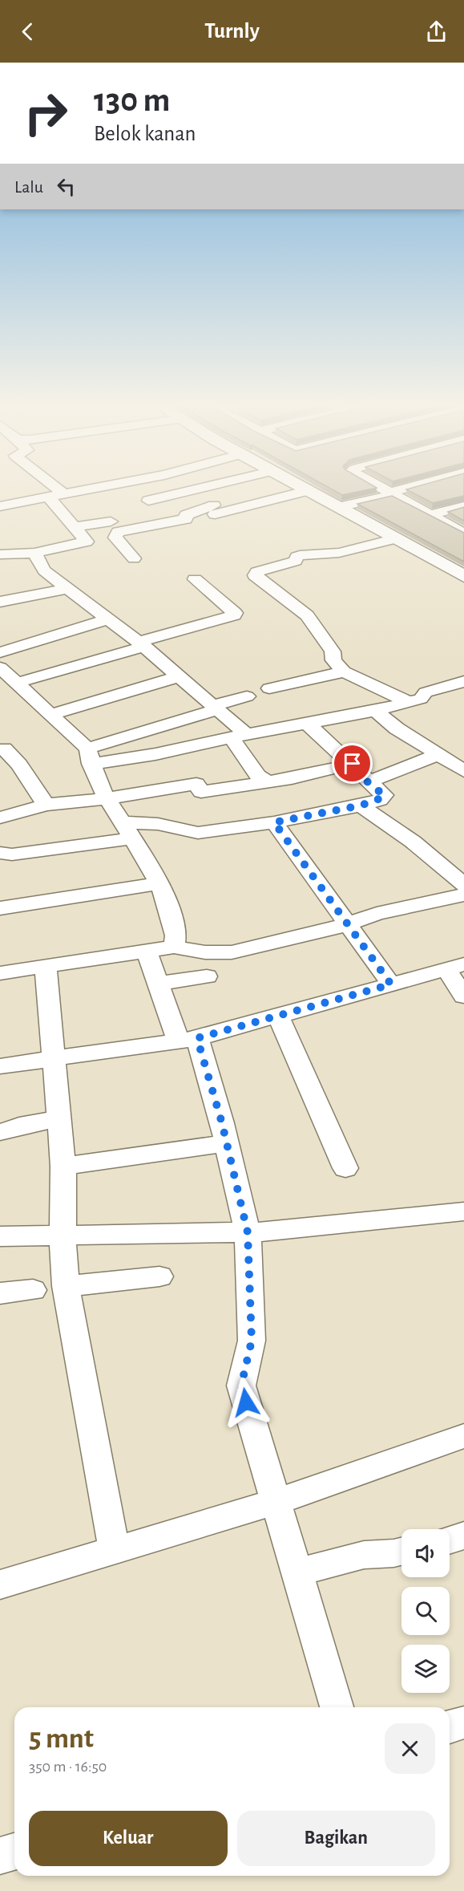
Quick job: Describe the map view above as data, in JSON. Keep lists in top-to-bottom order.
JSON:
{
  "page": {
    "header": "Turnly",
    "turn": ["130 m", "Belok kanan"],
    "then": "Lalu",
    "heading": ["5 mnt", "350 m · 16:50"],
    "buttons": ["Keluar", "Bagikan"]
  }
}
